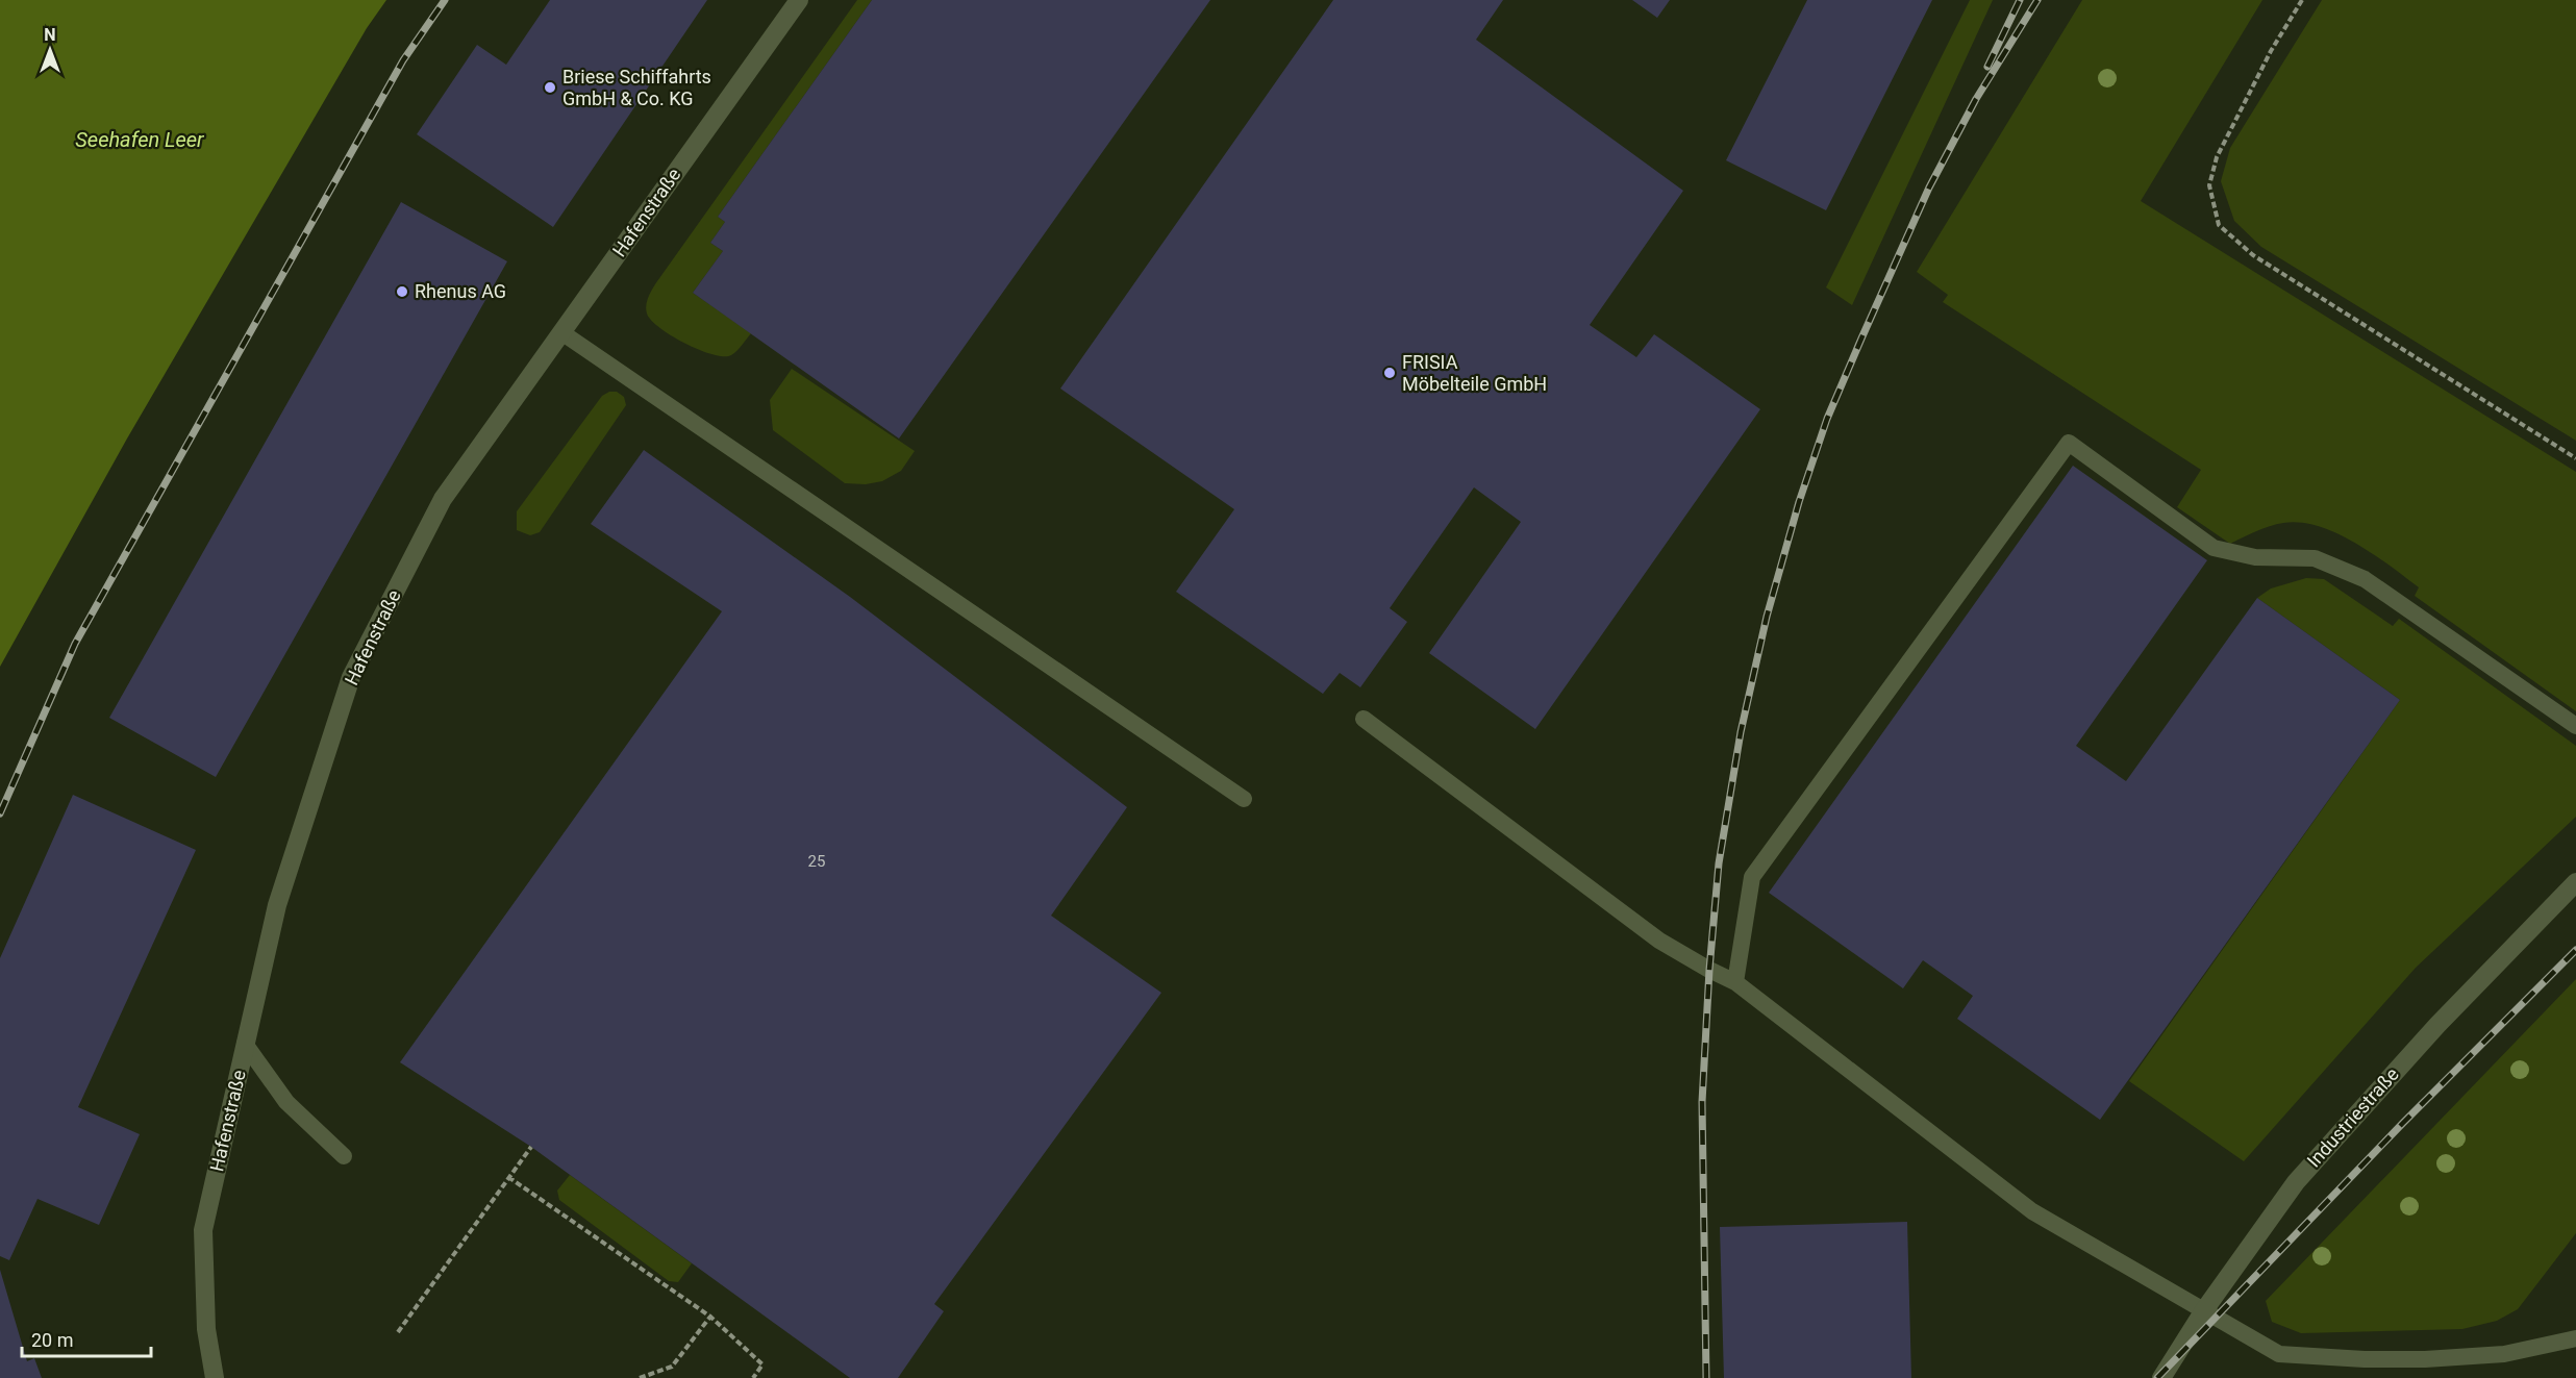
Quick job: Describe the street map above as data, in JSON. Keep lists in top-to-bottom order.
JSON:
{
  "streets": {
    "street": ["Hafenstraße", "Industriestraße"]
  },
  "water": ["Seehafen Leer"],
  "places": ["Briese Schiffahrts GmbH & Co. KG", "Rhenus AG", "FRISIA Möbelteile GmbH"],
  "house_numbers": ["25"],
  "scale_bar": "20 m",
  "north": "top"
}
